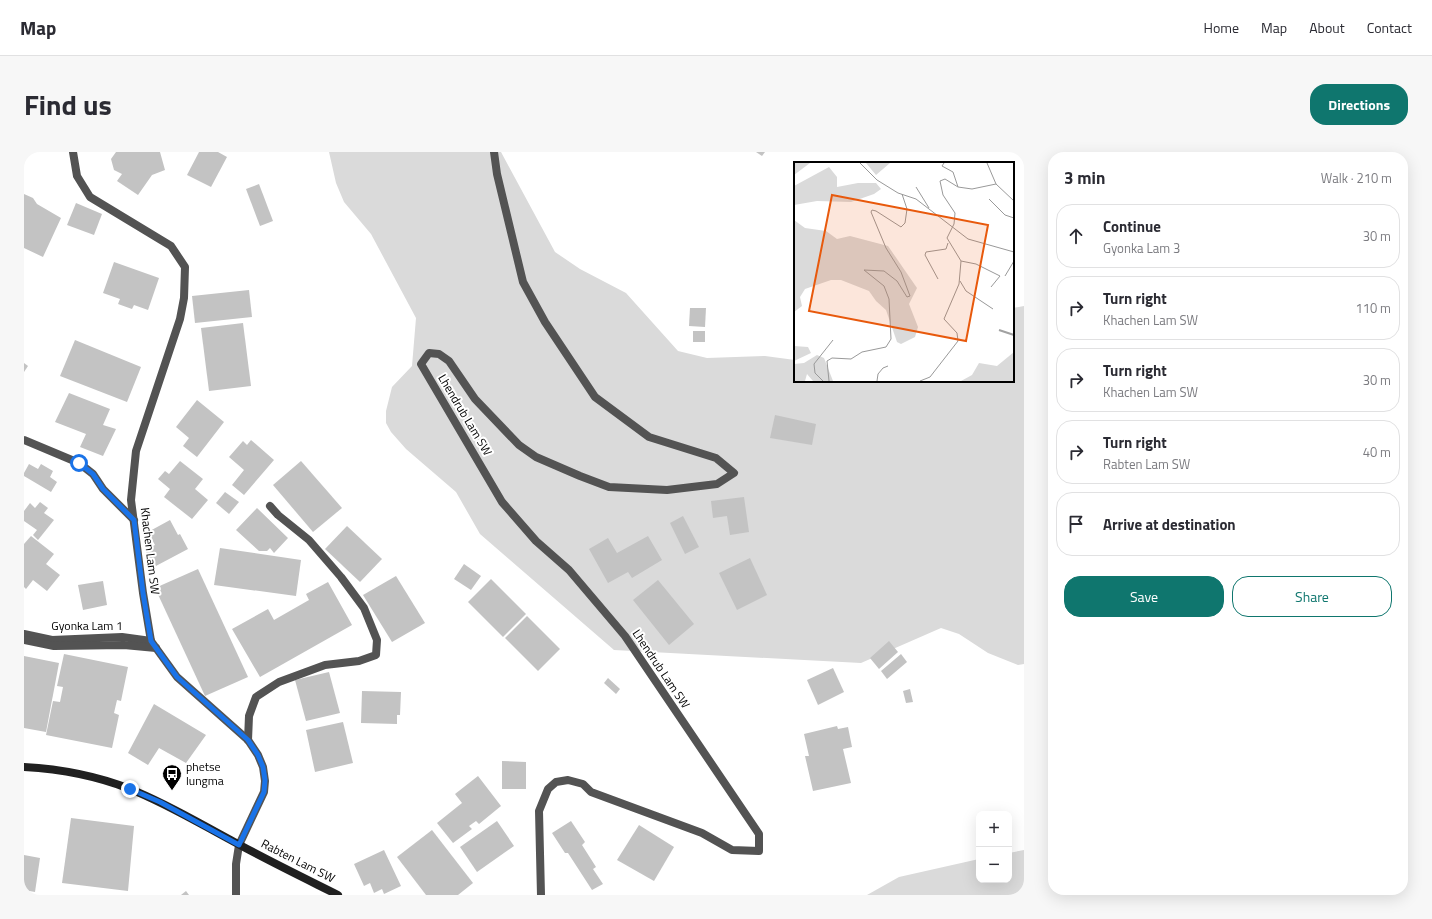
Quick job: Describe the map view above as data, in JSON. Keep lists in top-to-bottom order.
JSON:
{
  "streets": {
    "main road": ["Rabten Lam SW"],
    "street": ["Lhendrub Lam SW", "Khachen Lam SW", "Gyonka Lam 1"]
  },
  "crossings": [
    ["Khachen Lam SW", "Gyonka Lam 1"],
    ["Khachen Lam SW", "Rabten Lam SW"]
  ],
  "places": {
    "bus stop": ["phetse lungma"]
  },
  "page": {
    "header": "Map",
    "nav": [
      "Home",
      "Map",
      "About",
      "Contact"
    ],
    "title": "Find us",
    "buttons": [
      "Directions",
      ["Save", "Share"]
    ],
    "heading": ["3 min", "Walk · 210 m"],
    "list": [
      ["Continue", "Gyonka Lam 3", "30 m"],
      ["Turn right", "Khachen Lam SW", "110 m"],
      ["Turn right", "Khachen Lam SW", "30 m"],
      ["Turn right", "Rabten Lam SW", "40 m"],
      "Arrive at destination"
    ],
    "map_buttons": ["+", "−"]
  }
}
